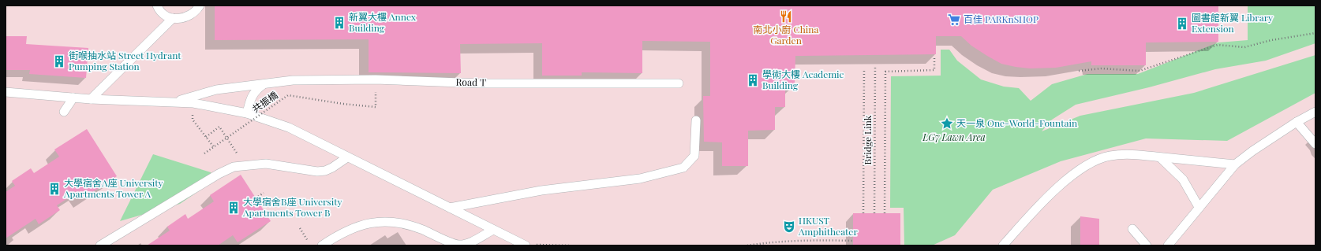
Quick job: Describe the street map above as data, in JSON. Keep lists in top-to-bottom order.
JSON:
{
  "streets": {
    "lane": ["Road 'I'"],
    "path": ["共振橋", "Bridge Link"]
  },
  "crossings": [
    ["Road 'I'", "共振橋"]
  ],
  "parks": ["LG7 Lawn Area"],
  "places": {
    "restaurant": ["南北小廚 China Garden"],
    "supermarket": ["百佳 PARKnSHOP"],
    "building": [
      "新翼大樓 Annex Building",
      "圖書館新翼 Library Extension",
      "街喉抽水站 Street Hydrant Pumping Station",
      "學術大樓 Academic Building",
      "大學宿舍A座 University Apartments Tower A",
      "大學宿舍B座 University Apartments Tower B"
    ],
    "place": ["天一泉 One-World-Fountain"],
    "theatre": ["HKUST Amphitheater"]
  }
}
